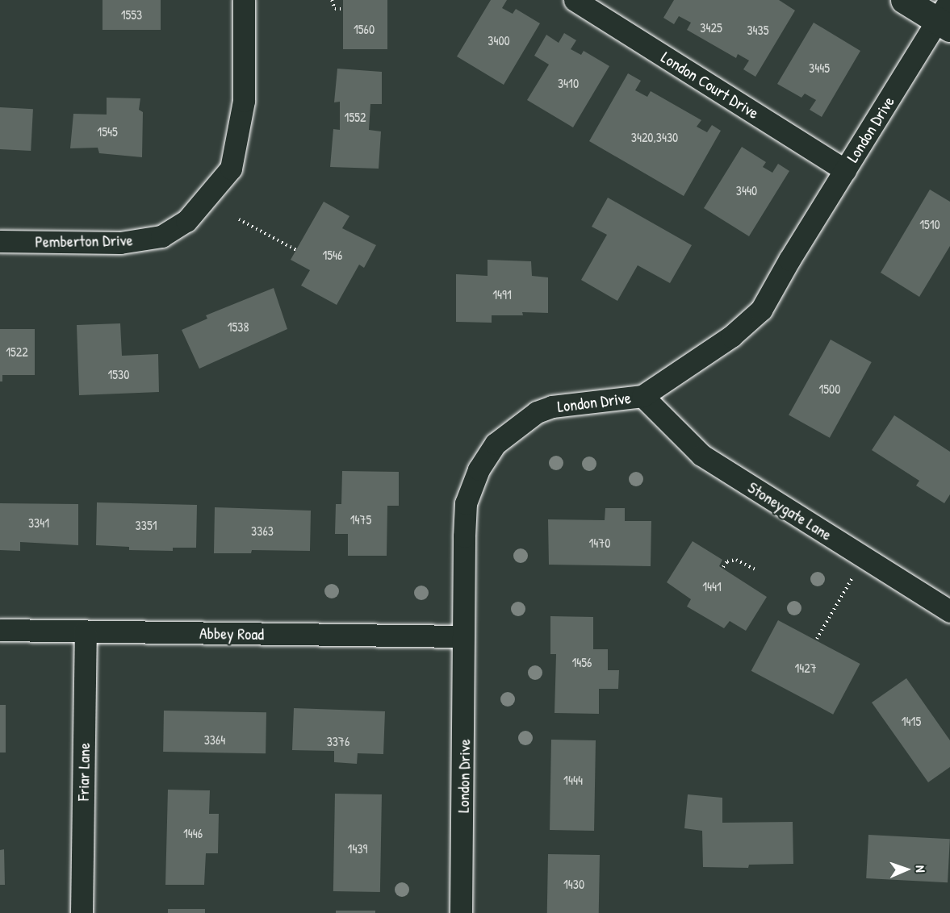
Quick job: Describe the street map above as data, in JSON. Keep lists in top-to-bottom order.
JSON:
{
  "streets": {
    "street": [
      "London Court Drive",
      "London Drive",
      "Pemberton Drive",
      "Stoneygate Lane",
      "Abbey Road",
      "Friar Lane"
    ]
  },
  "crossings": [
    ["London Court Drive", "London Drive"],
    ["London Drive", "Stoneygate Lane"],
    ["London Drive", "Abbey Road"],
    ["Abbey Road", "Friar Lane"]
  ],
  "house_numbers": [
    "1553",
    "3425",
    "1560",
    "3435",
    "3400",
    "3445",
    "3410",
    "1552",
    "1545",
    "3420,3430",
    "3440",
    "1510",
    "1546",
    "1491",
    "1538",
    "1522",
    "1530",
    "1500",
    "1475",
    "3341",
    "3351",
    "3363",
    "1470",
    "1441",
    "1456",
    "1427",
    "1415",
    "3364",
    "3376",
    "1444",
    "1446",
    "1439",
    "1430"
  ],
  "north": "right"
}
